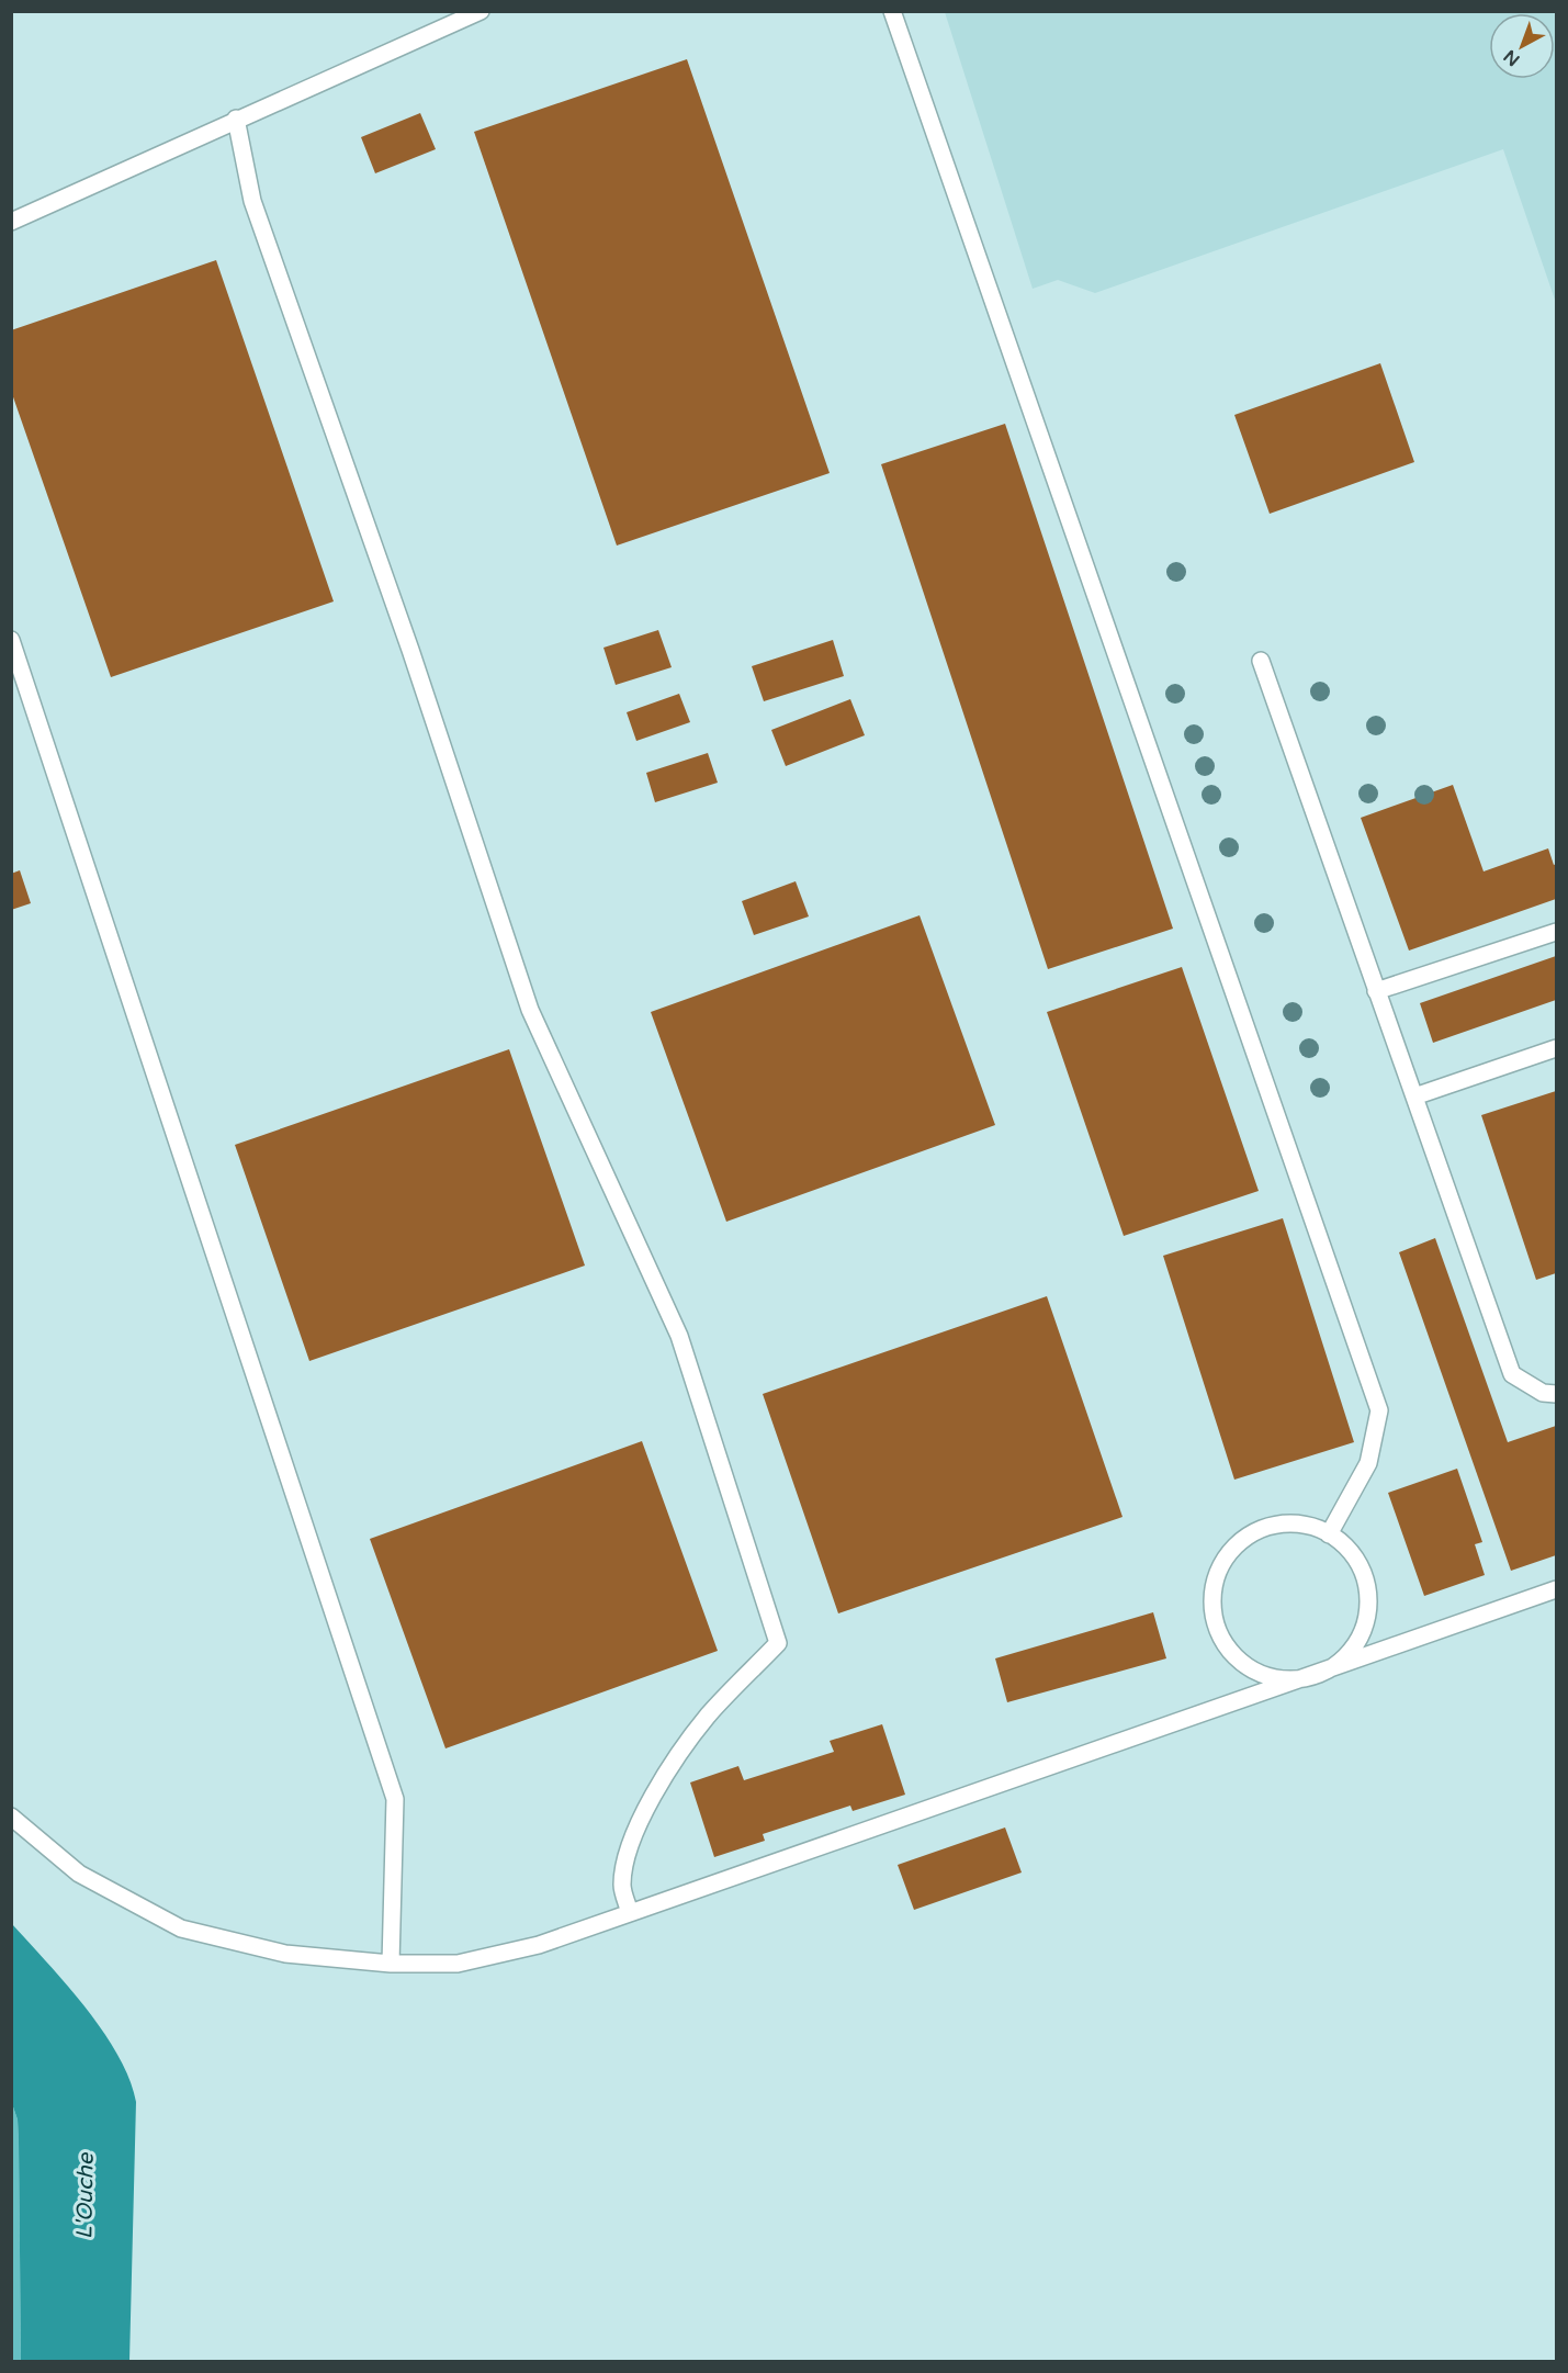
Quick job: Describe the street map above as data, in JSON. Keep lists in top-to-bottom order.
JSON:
{
  "water": ["L'Ouche"],
  "north": "bottom left"
}
